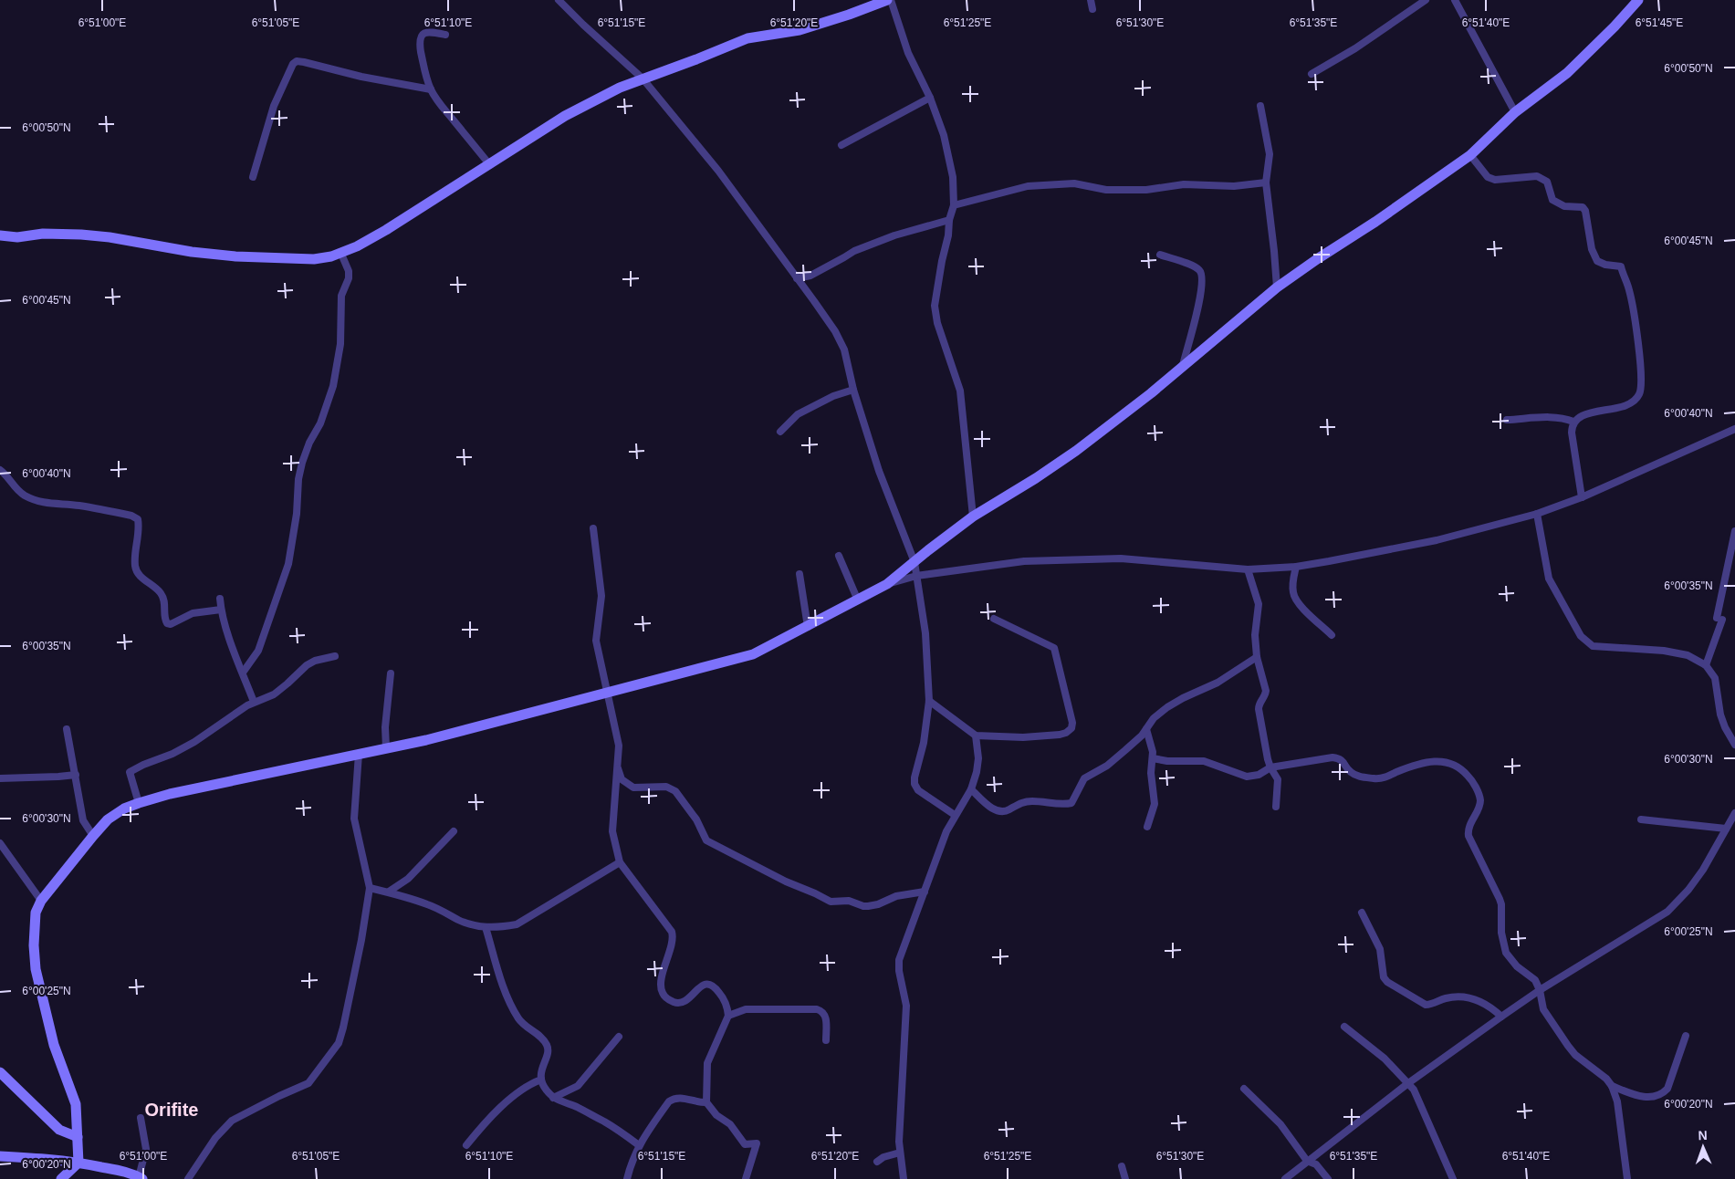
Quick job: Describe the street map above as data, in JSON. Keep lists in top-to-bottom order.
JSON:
{
  "districts": ["Orifite"],
  "north": "top",
  "coordinates": [
    "6°51'00\"E",
    "6°51'05\"E",
    "6°51'10\"E",
    "6°51'15\"E",
    "6°51'20\"E",
    "6°51'25\"E",
    "6°51'30\"E",
    "6°51'35\"E",
    "6°51'40\"E",
    "6°51'45\"E",
    "6°00'50\"N",
    "6°00'45\"N",
    "6°00'40\"N",
    "6°00'35\"N",
    "6°00'30\"N",
    "6°00'25\"N",
    "6°00'20\"N"
  ]
}
